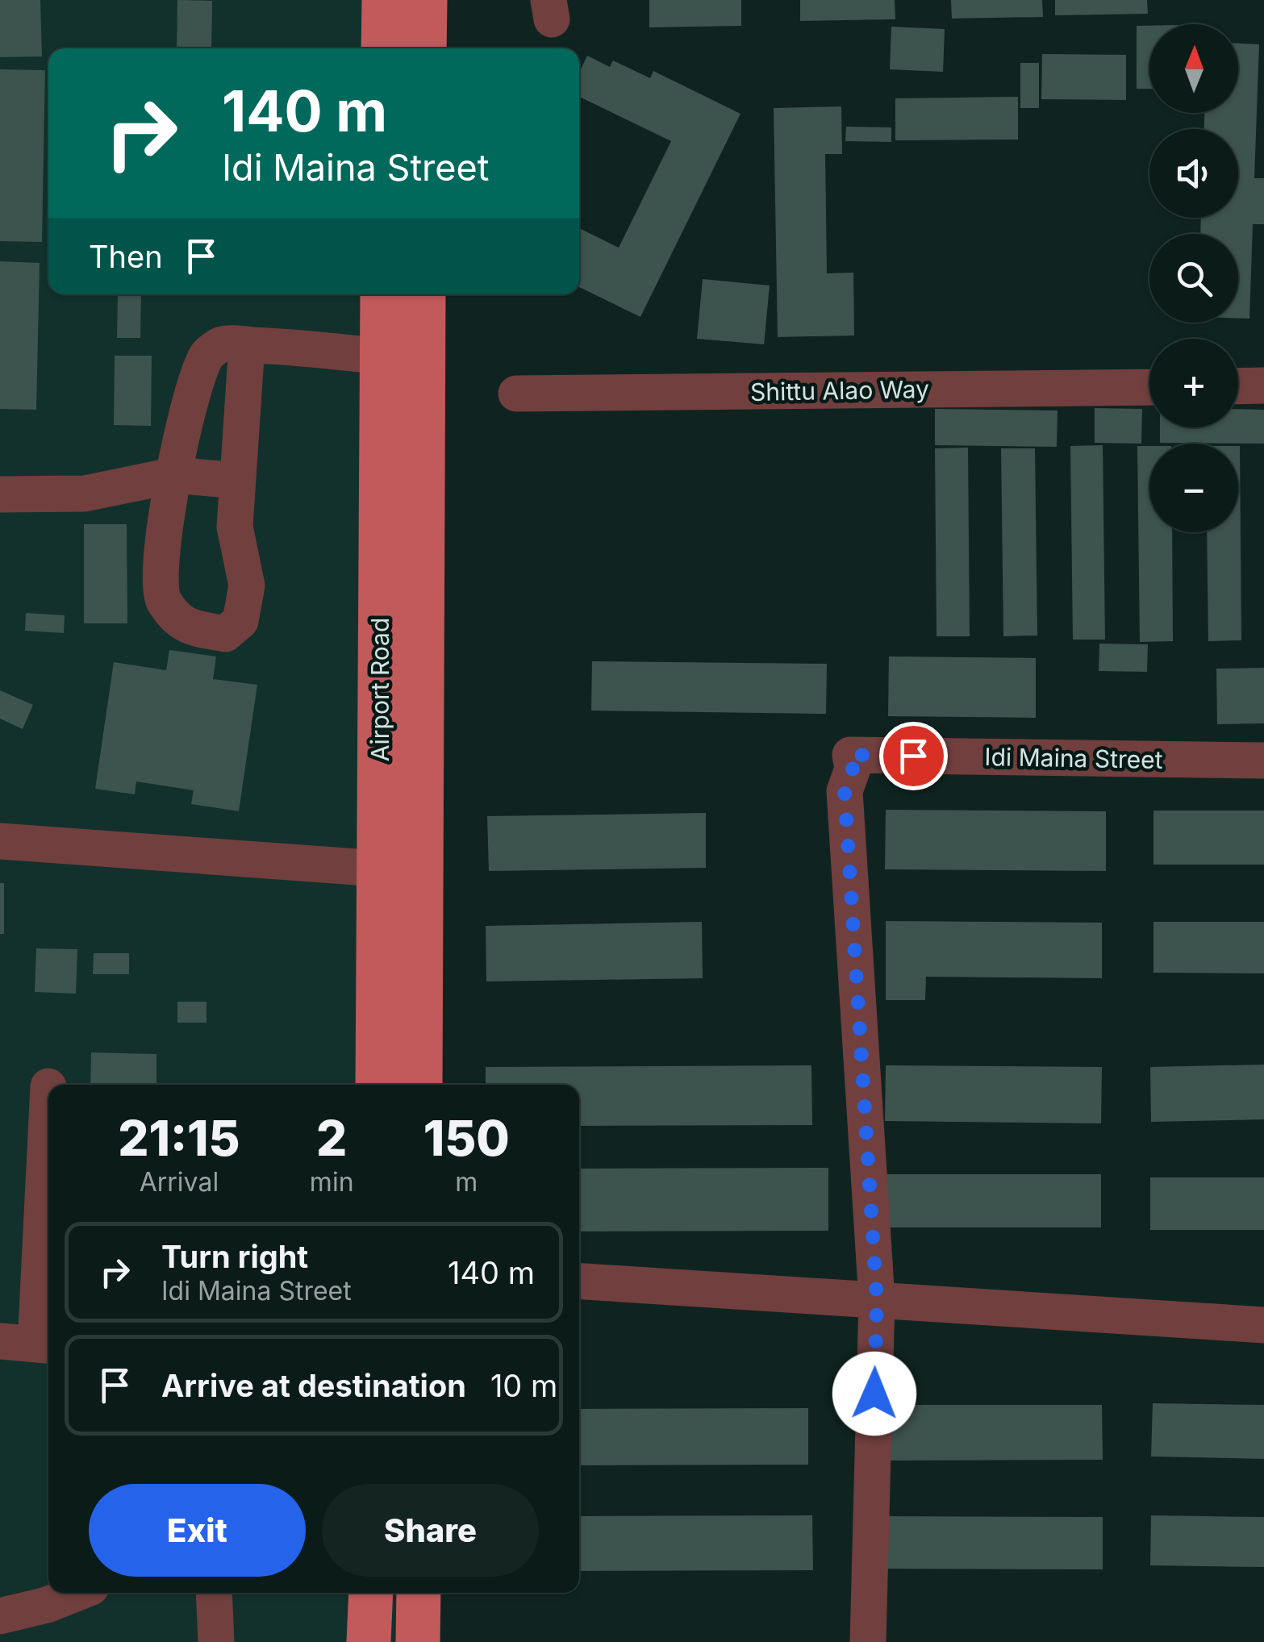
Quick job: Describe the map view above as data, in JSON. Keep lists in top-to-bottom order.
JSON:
{
  "streets": {
    "main road": ["Airport Road"],
    "lane": ["Shittu Alao Way", "Idi Maina Street"]
  },
  "north": "top",
  "page": {
    "map_buttons": ["+", "−"],
    "turn": ["140 m", "Idi Maina Street"],
    "then": "Then",
    "eta": [
      "21:15",
      "Arrival",
      "2",
      "min",
      "150",
      "m"
    ],
    "list": [
      {
        "name": "Turn right",
        "note": "Idi Maina Street",
        "value": "140 m"
      },
      {
        "name": "Arrive at destination",
        "value": "10 m"
      }
    ],
    "buttons": ["Exit", "Share"]
  }
}
